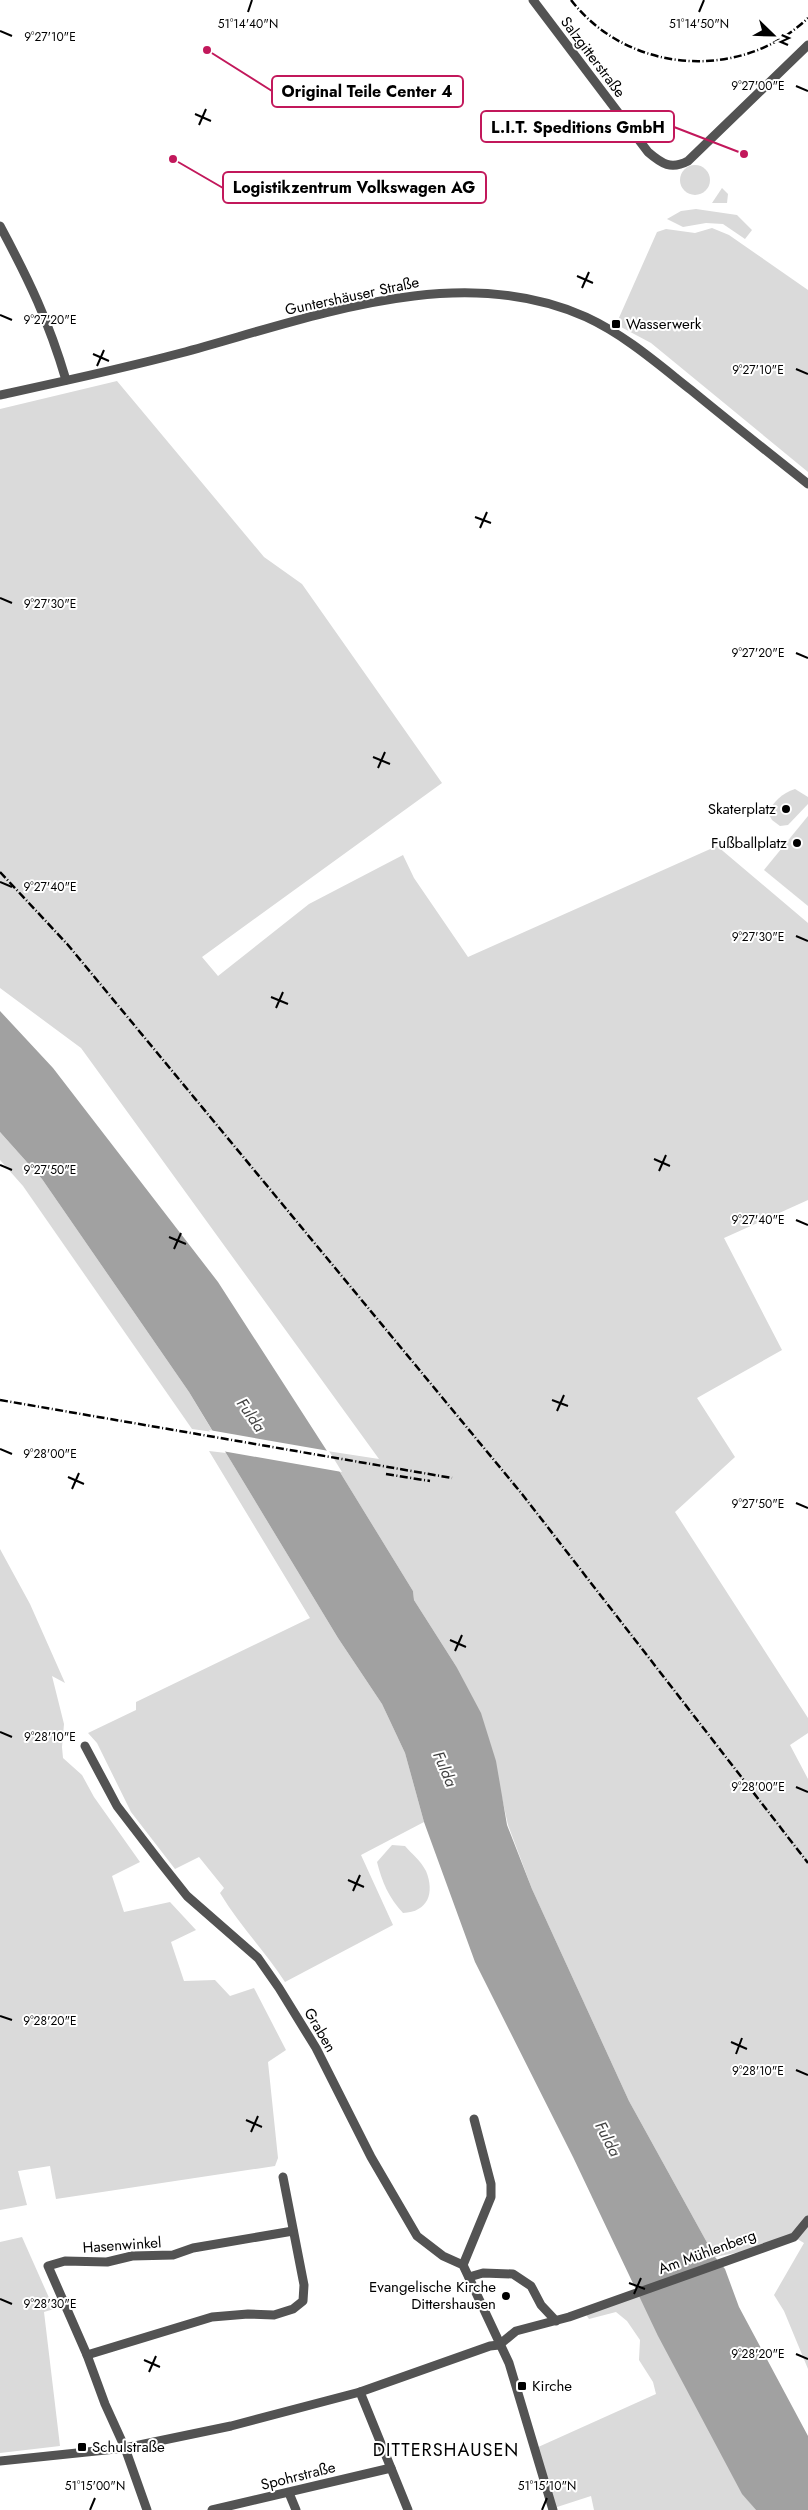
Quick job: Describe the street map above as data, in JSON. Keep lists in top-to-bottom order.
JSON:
{
  "streets": {
    "street": [
      "Salzgitterstraße",
      "Guntershäuser Straße",
      "Graben",
      "Hasenwinkel",
      "Am Mühlenberg",
      "Spohrstraße"
    ]
  },
  "districts": ["DITTERSHAUSEN"],
  "water": ["Fulda"],
  "places": {
    "other": [
      "Original Teile Center 4",
      "L.I.T. Speditions GmbH",
      "Logistikzentrum Volkswagen AG",
      "Skaterplatz",
      "Fußballplatz",
      "Evangelische Kirche Dittershausen"
    ],
    "transit": ["Wasserwerk", "Kirche", "Schulstraße"]
  },
  "north": "bottom right",
  "coordinates": [
    "51°14'40\"N",
    "51°14'50\"N",
    "9°27'10\"E",
    "9°27'00\"E",
    "9°27'20\"E",
    "9°27'30\"E",
    "9°27'40\"E",
    "9°27'50\"E",
    "9°28'00\"E",
    "9°28'10\"E",
    "9°28'20\"E",
    "9°28'30\"E",
    "51°15'00\"N",
    "51°15'10\"N"
  ]
}
